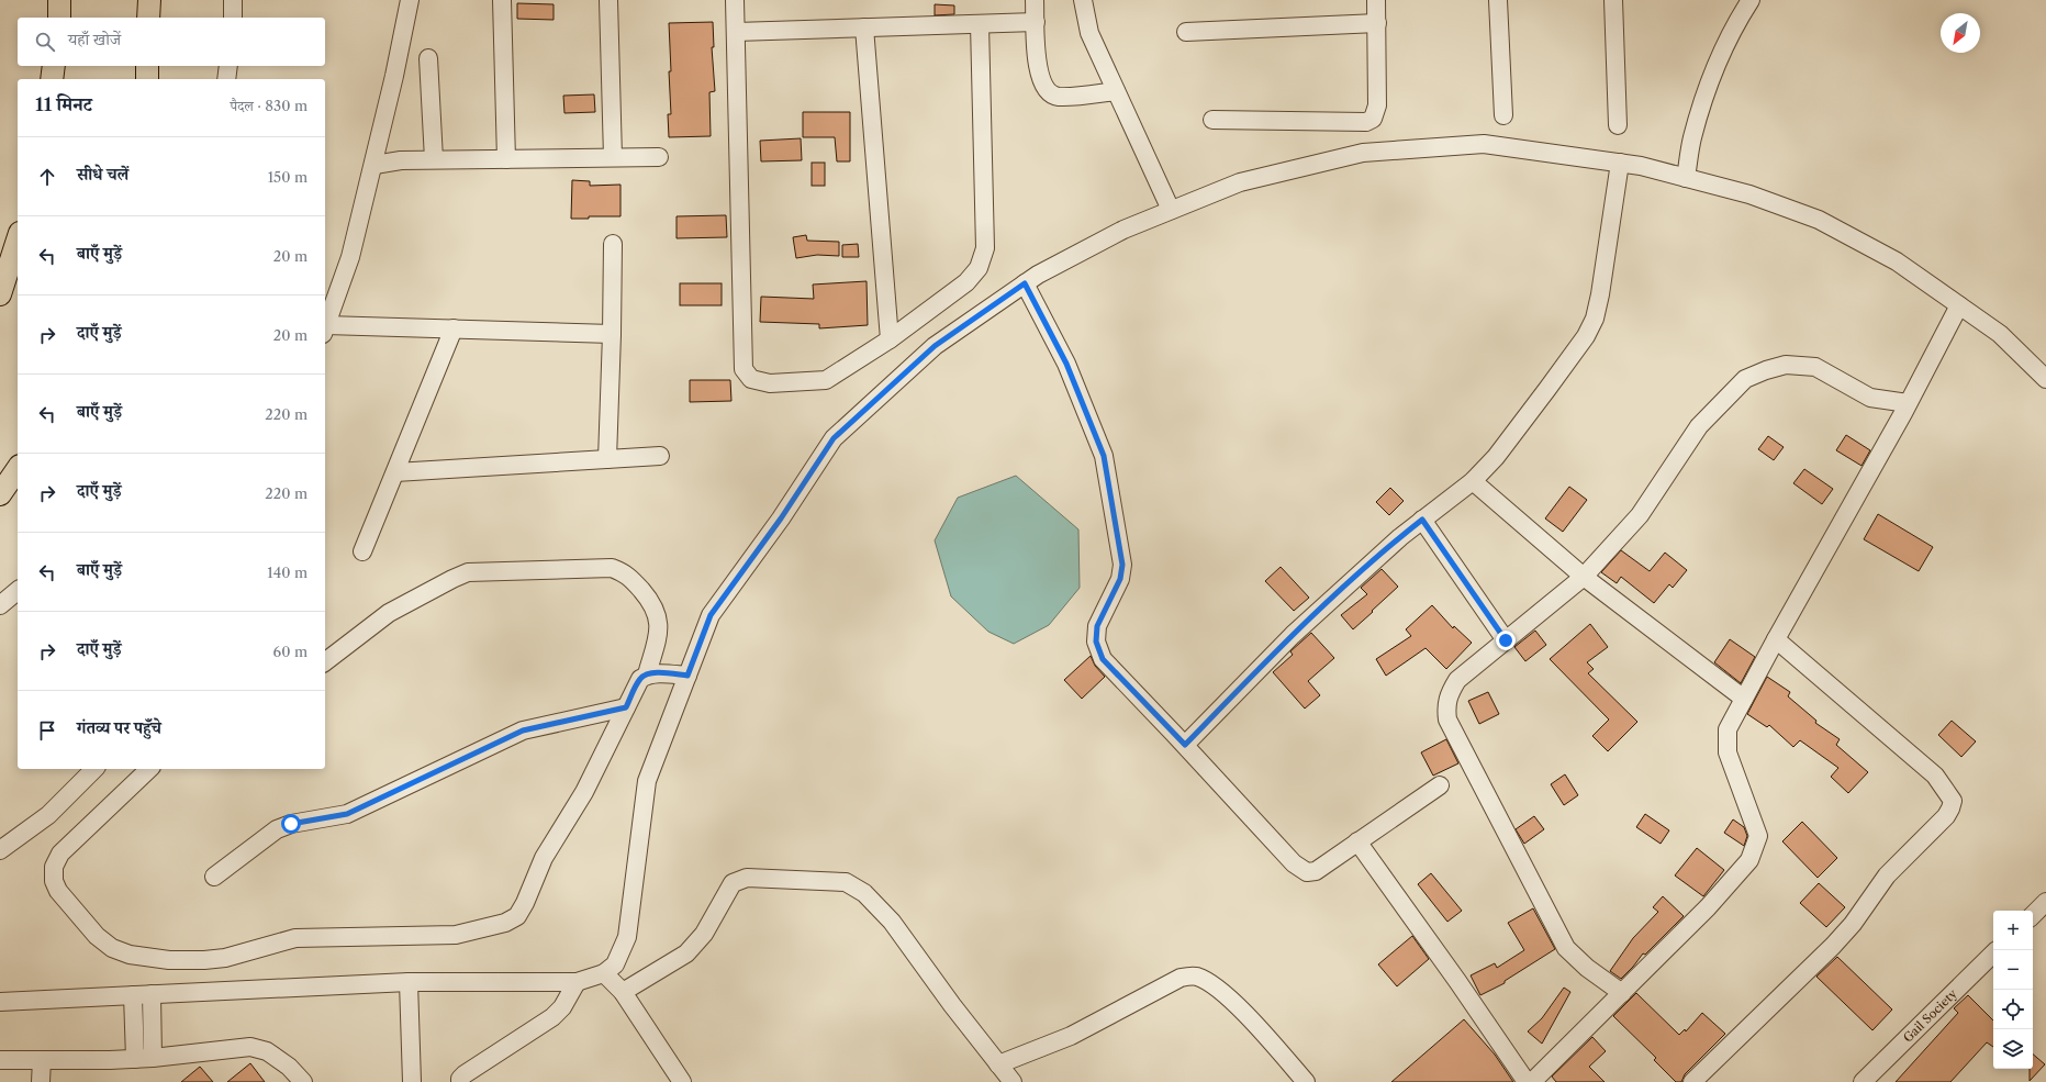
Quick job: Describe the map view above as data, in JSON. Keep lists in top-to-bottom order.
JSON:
{
  "streets": {
    "street": ["Gail Society"]
  },
  "north": "bottom left",
  "page": {
    "search": "यहाँ खोजें",
    "heading": ["11 मिनट", "पैदल · 830 m"],
    "list": [
      ["सीधे चलें", "150 m"],
      ["बाएँ मुड़ें", "20 m"],
      ["दाएँ मुड़ें", "20 m"],
      ["बाएँ मुड़ें", "220 m"],
      ["दाएँ मुड़ें", "220 m"],
      ["बाएँ मुड़ें", "140 m"],
      ["दाएँ मुड़ें", "60 m"],
      "गंतव्य पर पहुँचे"
    ],
    "map_buttons": ["+", "−"]
  }
}
